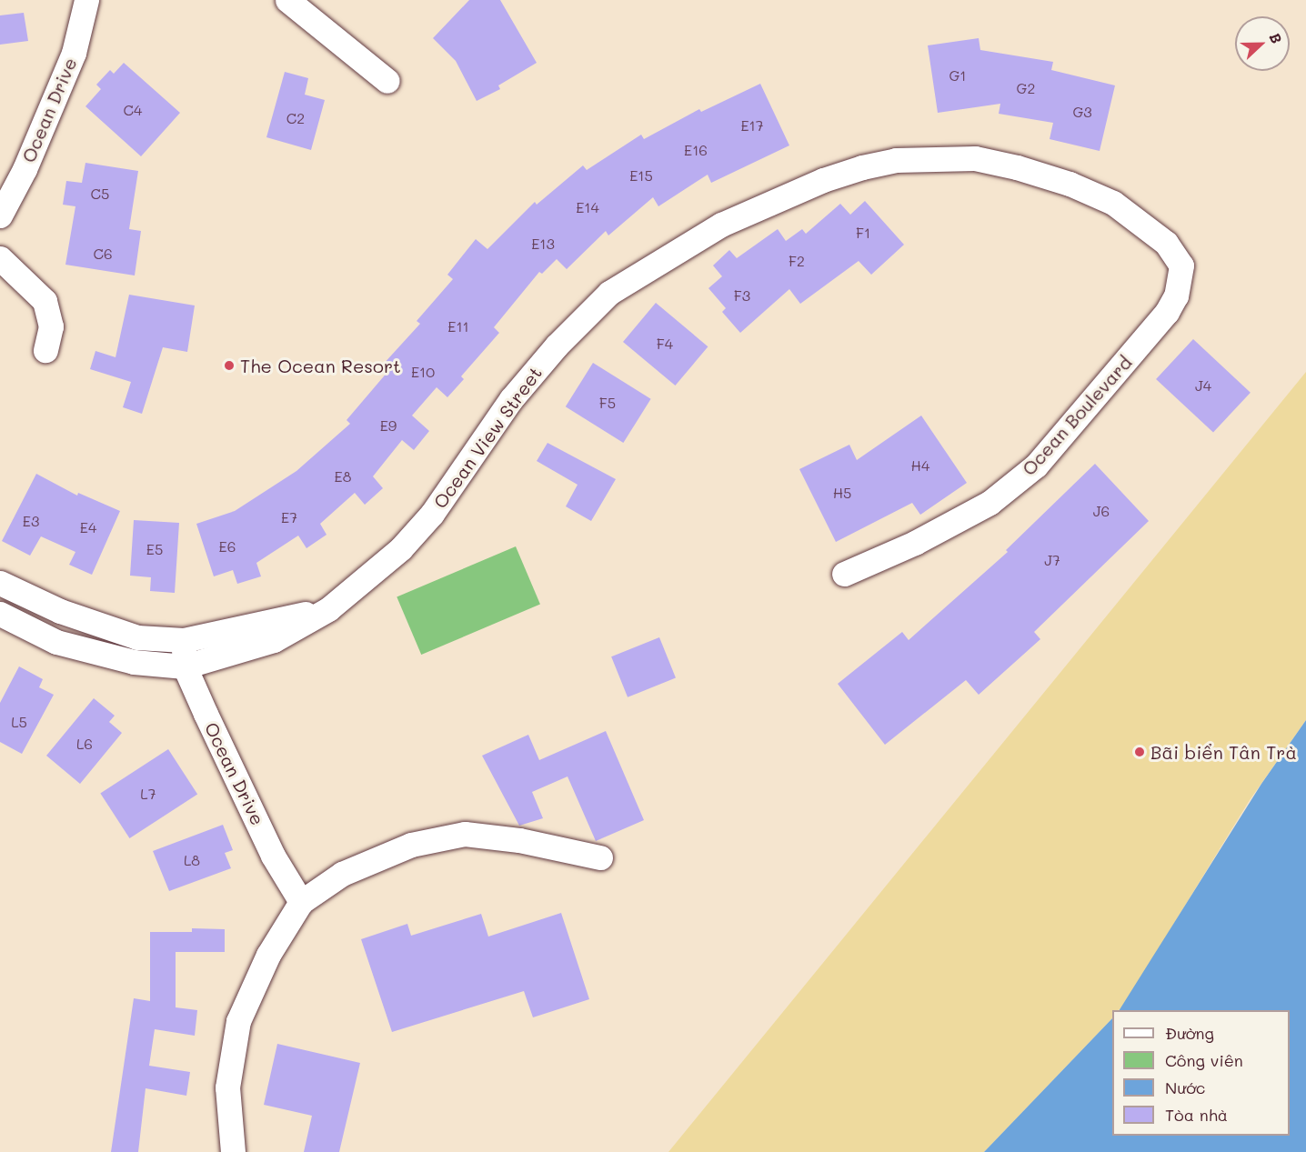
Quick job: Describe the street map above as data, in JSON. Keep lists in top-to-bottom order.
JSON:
{
  "streets": {
    "street": ["Ocean Drive", "Ocean Boulevard", "Ocean View Street"]
  },
  "crossings": [
    ["Ocean Drive", "Ocean View Street"],
    ["Ocean Boulevard", "Ocean View Street"]
  ],
  "places": ["The Ocean Resort", "Bãi biển Tân Trà"],
  "house_numbers": [
    "G1",
    "G2",
    "C4",
    "G3",
    "C2",
    "E17",
    "E16",
    "E15",
    "C5",
    "E14",
    "F1",
    "E13",
    "C6",
    "F2",
    "F3",
    "E11",
    "F4",
    "E10",
    "J4",
    "F5",
    "E9",
    "H4",
    "E8",
    "H5",
    "J6",
    "E7",
    "E3",
    "E4",
    "E6",
    "E5",
    "J7",
    "L5",
    "L6",
    "L7",
    "L8"
  ],
  "legend": [
    "Đường",
    "Công viên",
    "Nước",
    "Tòa nhà"
  ],
  "north": "right"
}
